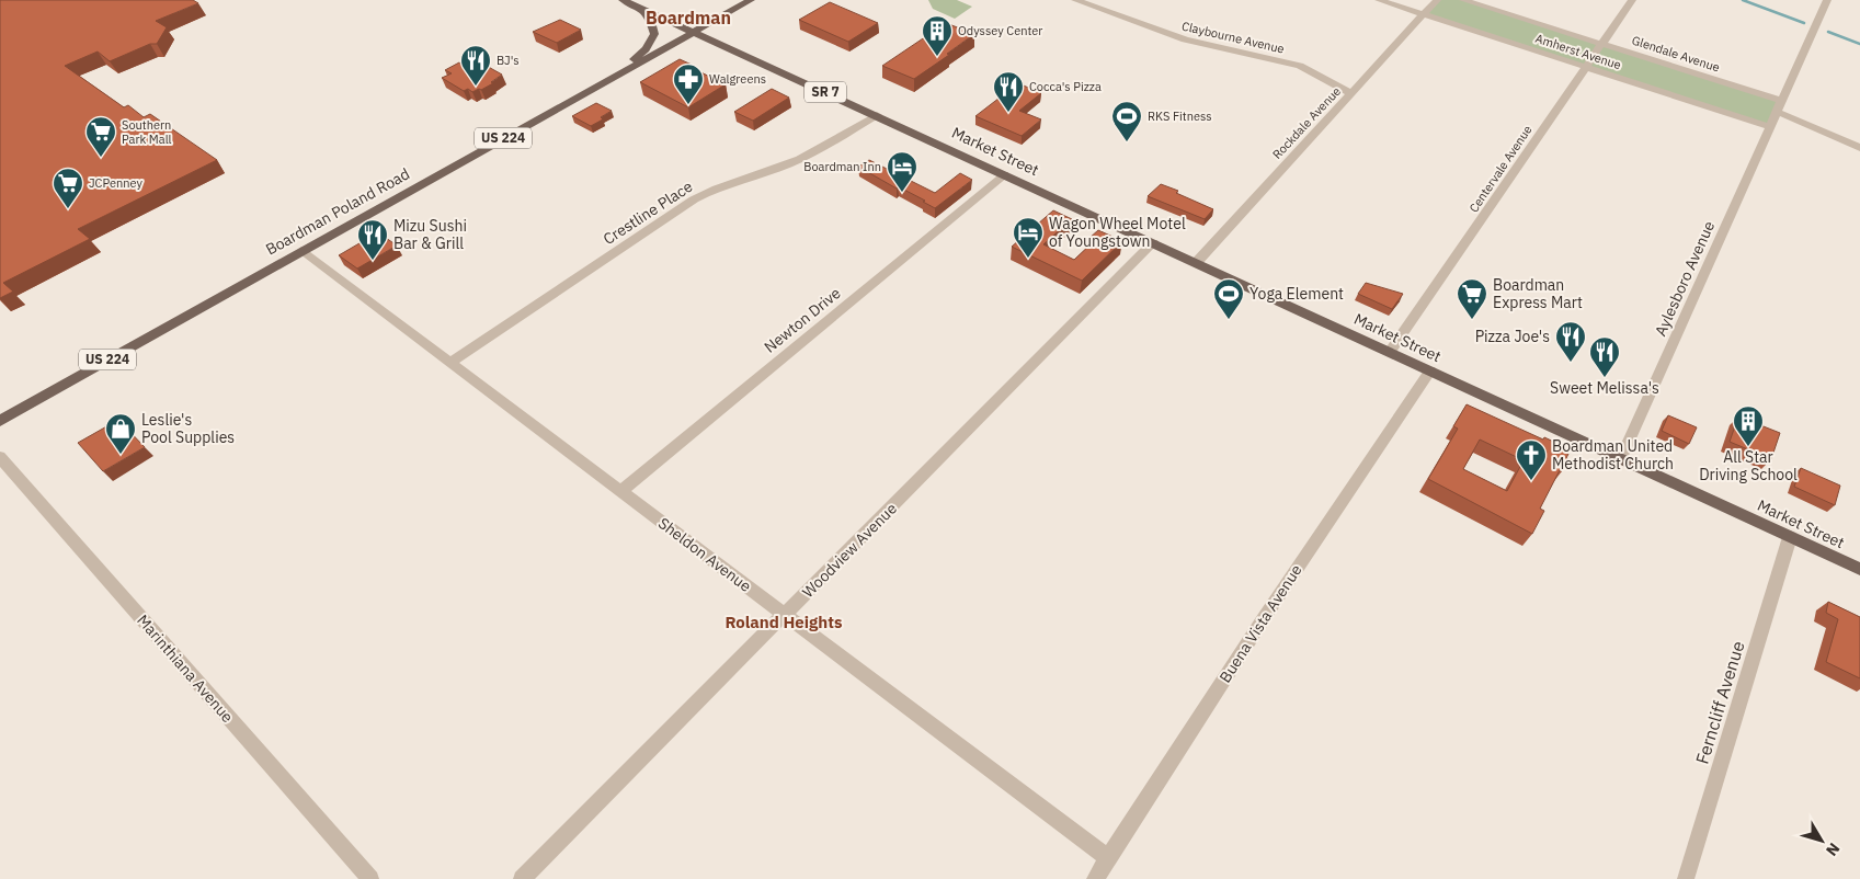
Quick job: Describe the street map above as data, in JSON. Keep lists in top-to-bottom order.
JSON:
{
  "streets": {
    "main road": [
      "SR 7",
      "US 224",
      "Market Street",
      "Boardman Poland Road"
    ],
    "street": [
      "Claybourne Avenue",
      "Amherst Avenue",
      "Glendale Avenue",
      "Rockdale Avenue",
      "Centervale Avenue",
      "Crestline Place",
      "Aylesboro Avenue",
      "Newton Drive",
      "Woodview Avenue",
      "Sheldon Avenue",
      "Buena Vista Avenue",
      "Marinthiana Avenue",
      "Ferncliff Avenue"
    ]
  },
  "crossings": [
    ["Claybourne Avenue", "Rockdale Avenue"],
    ["Amherst Avenue", "Rockdale Avenue"],
    ["Amherst Avenue", "Centervale Avenue"],
    ["Amherst Avenue", "Aylesboro Avenue"],
    ["Glendale Avenue", "Centervale Avenue"],
    ["Glendale Avenue", "Aylesboro Avenue"],
    ["Rockdale Avenue", "Market Street"],
    ["US 224", "Market Street"],
    ["US 224", "Boardman Poland Road"],
    ["Market Street", "Centervale Avenue"],
    ["Market Street", "Boardman Poland Road"],
    ["Market Street", "Crestline Place"],
    ["Market Street", "Aylesboro Avenue"],
    ["Market Street", "Newton Drive"],
    ["Market Street", "Woodview Avenue"],
    ["Market Street", "Buena Vista Avenue"],
    ["Market Street", "Ferncliff Avenue"],
    ["Boardman Poland Road", "Sheldon Avenue"],
    ["Crestline Place", "Sheldon Avenue"],
    ["Newton Drive", "Sheldon Avenue"],
    ["Woodview Avenue", "Sheldon Avenue"],
    ["Sheldon Avenue", "Buena Vista Avenue"]
  ],
  "districts": ["Boardman", "Roland Heights"],
  "places": {
    "building": ["Odyssey Center", "All Star Driving School"],
    "restaurant": [
      "BJ's",
      "Cocca's Pizza",
      "Mizu Sushi Bar & Grill",
      "Pizza Joe's",
      "Sweet Melissa's"
    ],
    "pharmacy": ["Walgreens"],
    "sports": ["RKS Fitness", "Yoga Element"],
    "supermarket": ["Southern Park Mall", "JCPenney", "Boardman Express Mart"],
    "hotel": ["Boardman Inn", "Wagon Wheel Motel of Youngstown"],
    "shop": ["Leslie's Pool Supplies"],
    "church": ["Boardman United Methodist Church"]
  },
  "north": "bottom right"
}
